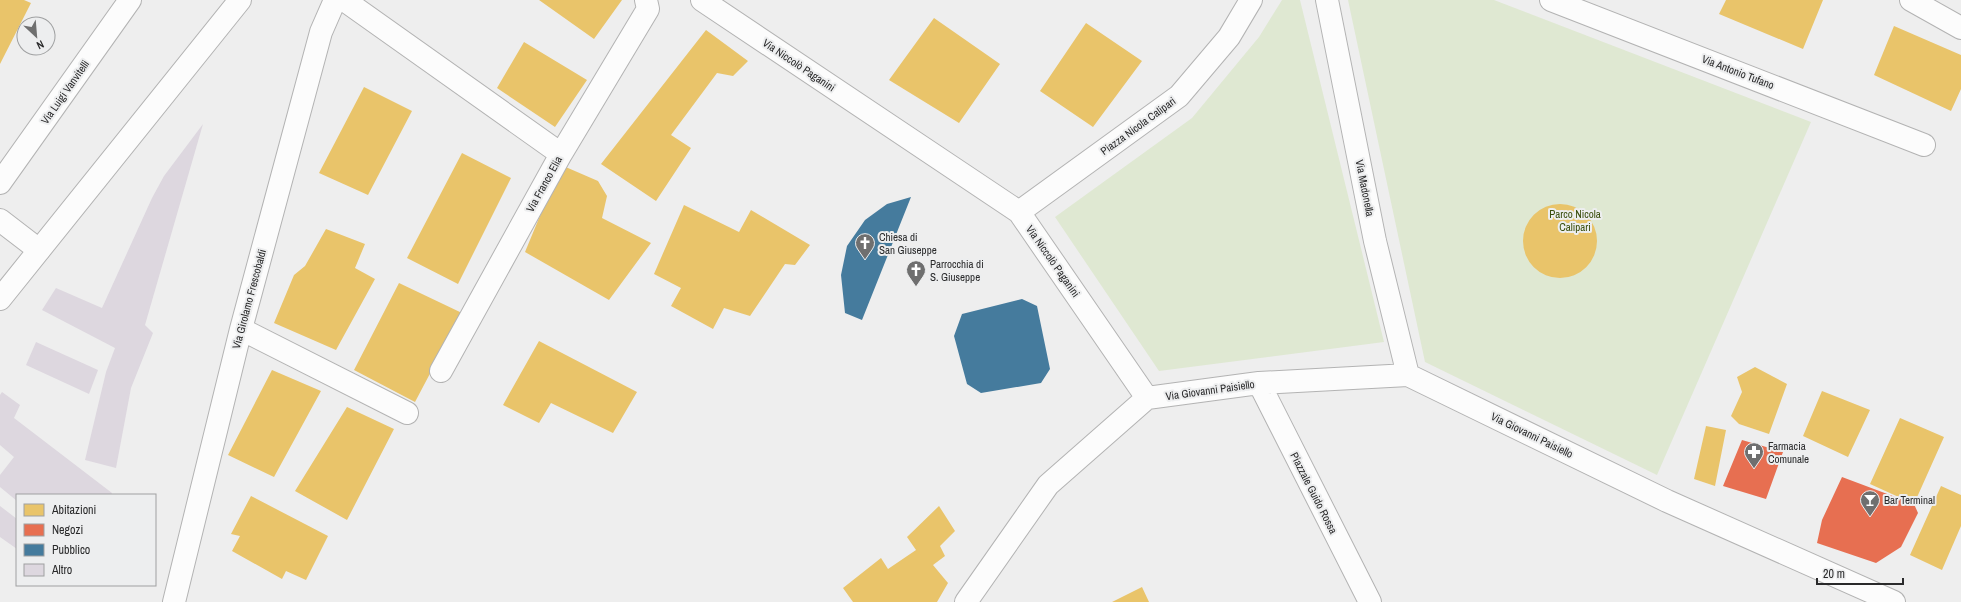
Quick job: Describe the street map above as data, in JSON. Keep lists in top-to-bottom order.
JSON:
{
  "streets": {
    "street": [
      "Via Niccolò Paganini",
      "Via Antonio Tufano",
      "Via Luigi Vanvitelli",
      "Piazza Nicola Calipari",
      "Via Franco Elia",
      "Via Madonella",
      "Via Girolamo Frescobaldi",
      "Via Giovanni Paisiello",
      "Piazzale Guido Rossa"
    ]
  },
  "crossings": [
    ["Via Niccolò Paganini", "Piazza Nicola Calipari"],
    ["Via Niccolò Paganini", "Via Giovanni Paisiello"],
    ["Via Madonella", "Via Giovanni Paisiello"],
    ["Via Giovanni Paisiello", "Piazzale Guido Rossa"]
  ],
  "parks": ["Parco Nicola Calipari"],
  "places": {
    "church": ["Chiesa di San Giuseppe", "Parrocchia di S. Giuseppe"],
    "pharmacy": ["Farmacia Comunale"],
    "bar": ["Bar Terminal"]
  },
  "legend": [
    "Abitazioni",
    "Negozi",
    "Pubblico",
    "Altro"
  ],
  "scale_bar": "20 m",
  "north": "bottom right"
}
